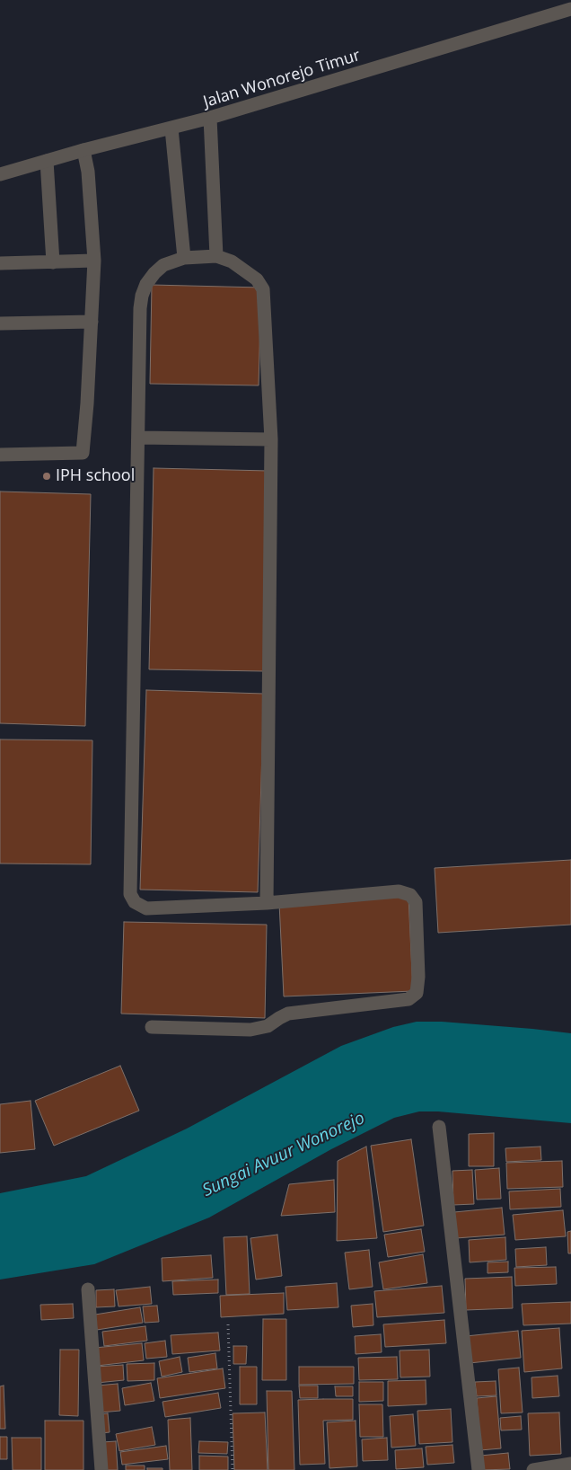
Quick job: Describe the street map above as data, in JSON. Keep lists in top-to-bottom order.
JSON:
{
  "streets": {
    "street": ["Jalan Wonorejo Timur"]
  },
  "water": ["Sungai Avuur Wonorejo"],
  "places": ["IPH school"]
}
